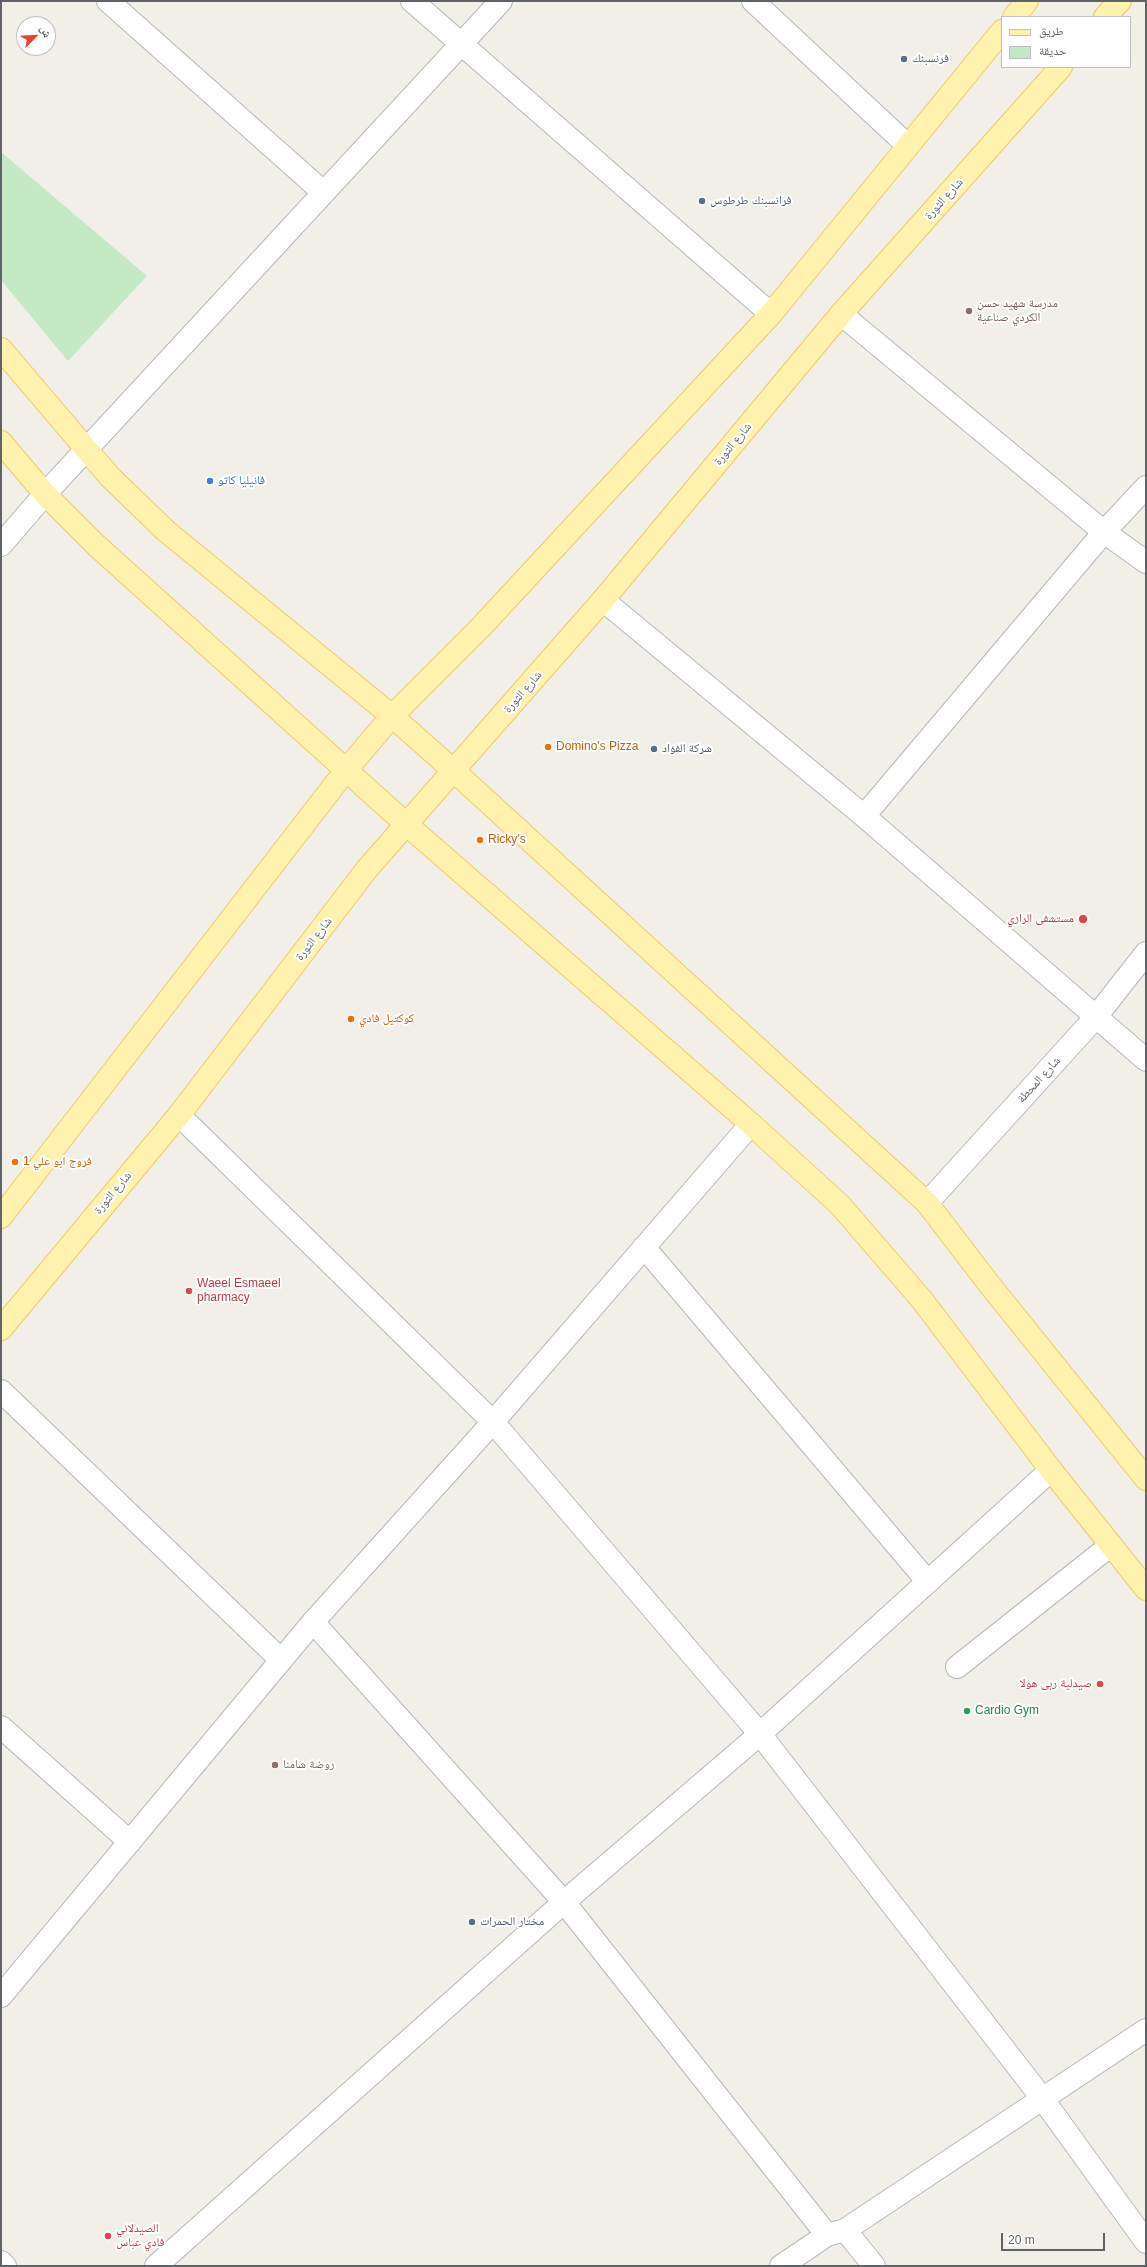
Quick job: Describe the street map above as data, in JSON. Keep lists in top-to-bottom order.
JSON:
{
  "streets": {
    "main road": ["شارع الثورة"],
    "street": ["شارع المحطة"]
  },
  "places": [
    "فرنسبنك",
    "فرانسبنك طرطوس",
    "مدرسة شهيد حسن الكردي صناعية",
    "فانيليا كاتو",
    "Domino's Pizza",
    "شركة الفؤاد",
    "Ricky’s",
    "مستشفى الرازي",
    "كوكتيل فادي",
    "فروج ابو علي 1",
    "Waeel Esmaeel pharmacy",
    "صيدلية ربى هولا",
    "Cardio Gym",
    "روضة شامنا",
    "مختار الحمرات",
    "الصيدلاني فادي عباس"
  ],
  "legend": ["طريق", "حديقة"],
  "scale_bar": "20 m",
  "north": "top right"
}
